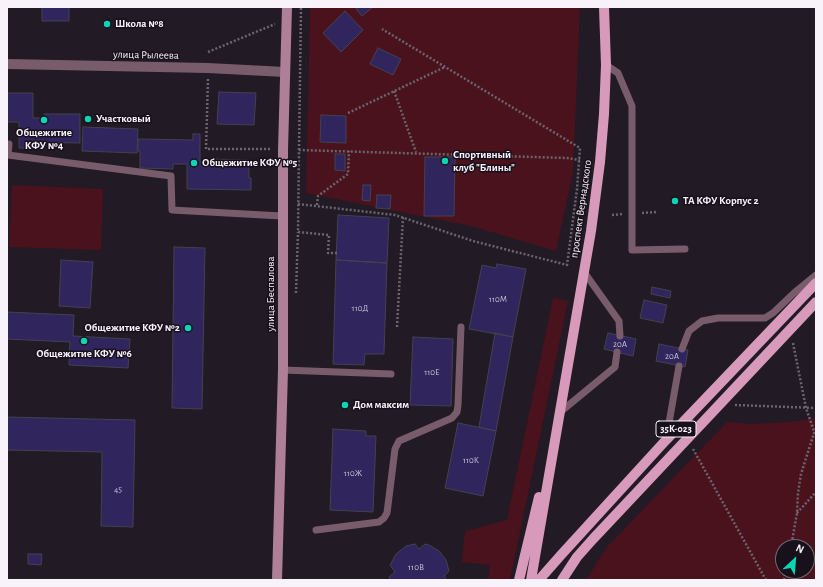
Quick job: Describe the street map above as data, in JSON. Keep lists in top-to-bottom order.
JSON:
{
  "streets": {
    "main road": ["проспект Вернадского", "улица Беспалова", "35К-023"],
    "street": ["улица Рылеева"]
  },
  "crossings": [
    ["улица Рылеева", "улица Беспалова"]
  ],
  "places": [
    "Школа №8",
    "Участковый",
    "Общежитие КФУ №4",
    "Спортивный клуб \"Блины\"",
    "Общежитие КФУ №5",
    "ТА КФУ Корпус 2",
    "Общежитие КФУ №2",
    "Общежитие КФУ №6",
    "Дом максим"
  ],
  "house_numbers": [
    "110М",
    "110Д",
    "20А",
    "20А",
    "110Е",
    "110К",
    "110Ж",
    "45",
    "110В"
  ],
  "north": "top right"
}
